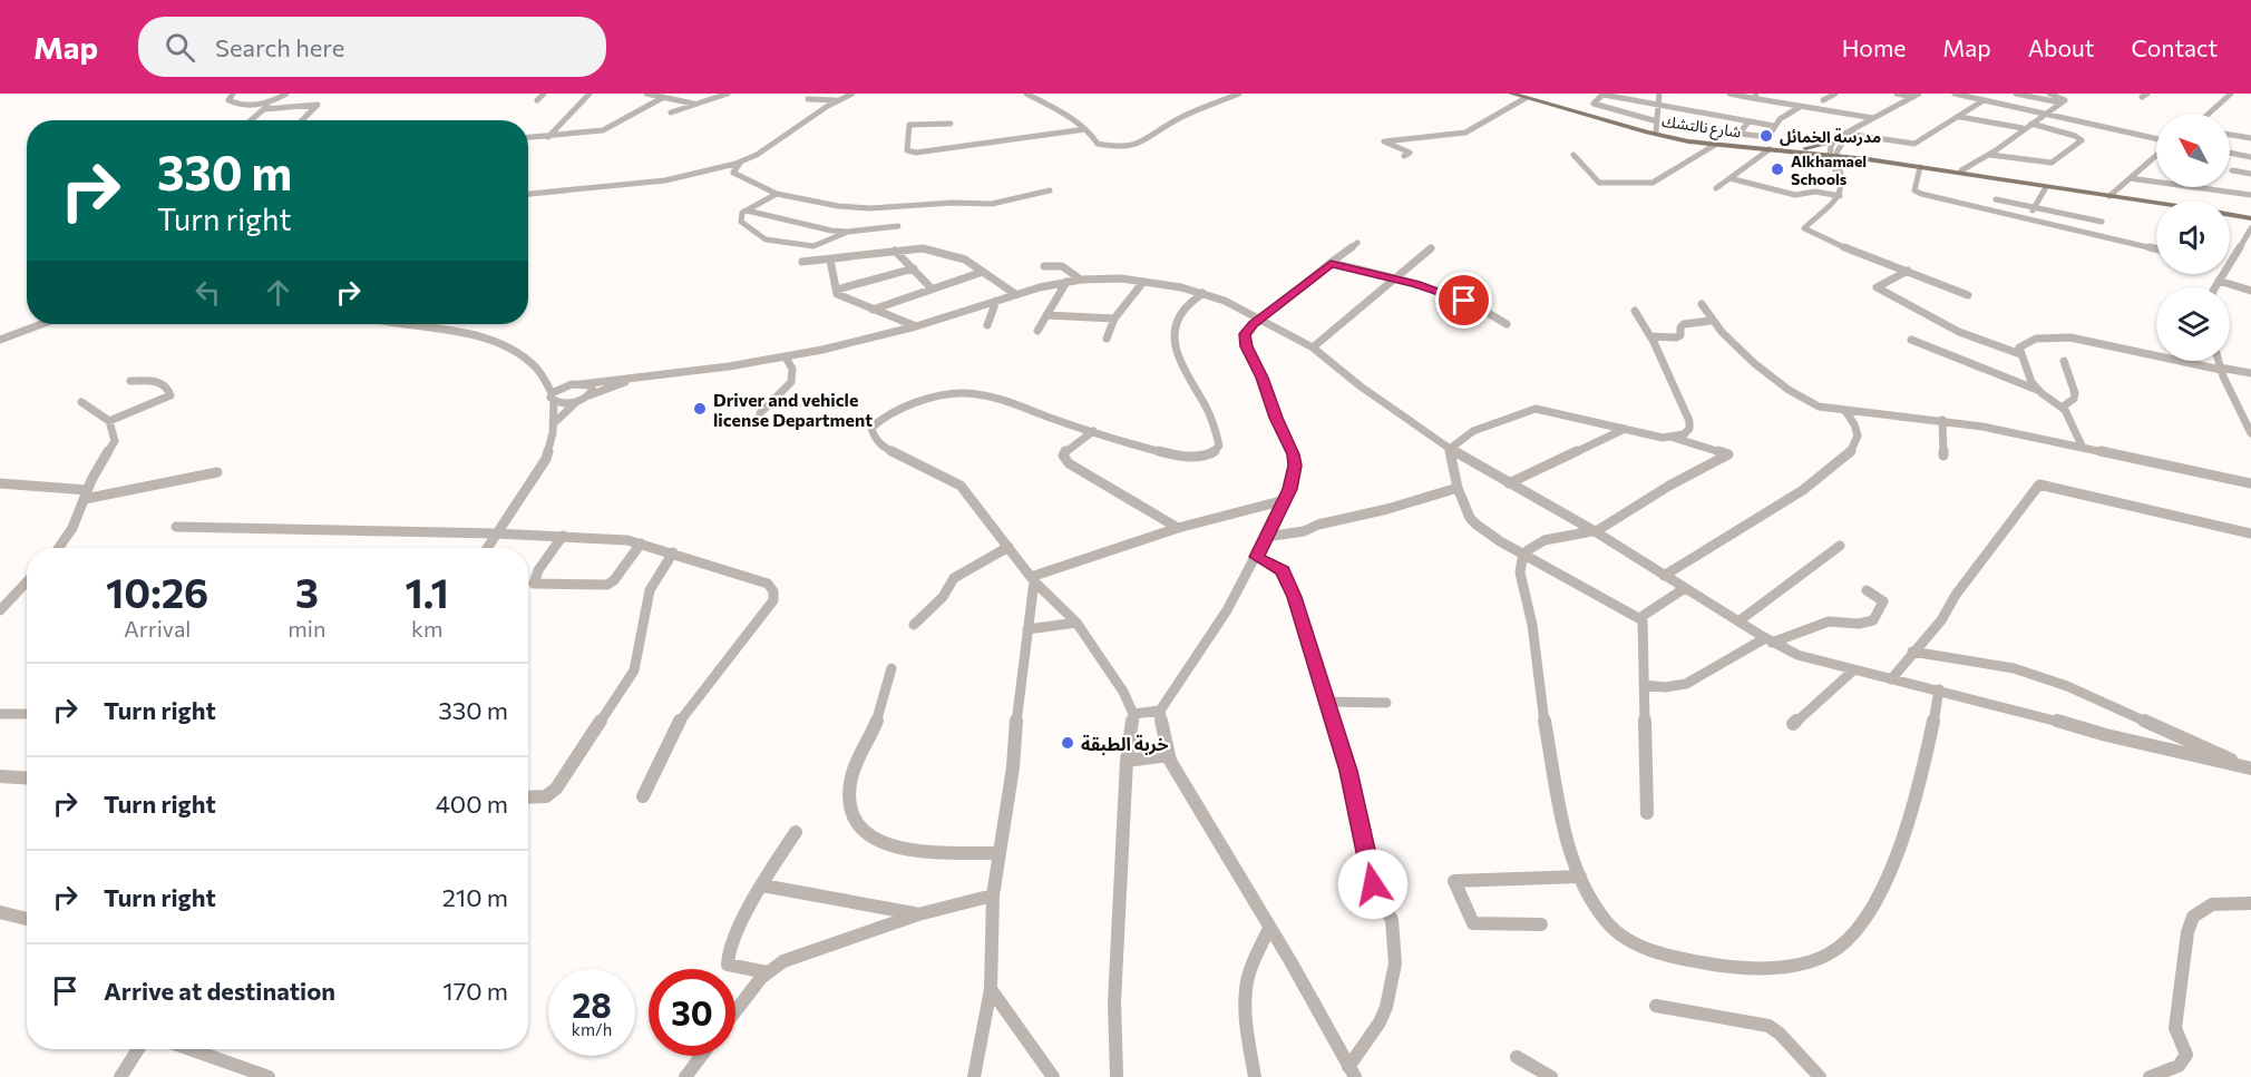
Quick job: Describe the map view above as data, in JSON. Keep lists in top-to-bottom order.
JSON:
{
  "streets": {
    "main road": ["شارع نالتشك"]
  },
  "places": [
    "مدرسة الخمائل",
    "Alkhamael Schools",
    "Driver and vehicle license Department",
    "خربة الطبقة"
  ],
  "north": "top left",
  "page": {
    "header": "Map",
    "search": "Search here",
    "nav": [
      "Home",
      "Map",
      "About",
      "Contact"
    ],
    "turn": ["330 m", "Turn right"],
    "eta": [
      "10:26",
      "Arrival",
      "3",
      "min",
      "1.1",
      "km"
    ],
    "list": [
      {
        "name": "Turn right",
        "value": "330 m"
      },
      {
        "name": "Turn right",
        "value": "400 m"
      },
      {
        "name": "Turn right",
        "value": "210 m"
      },
      {
        "name": "Arrive at destination",
        "value": "170 m"
      }
    ],
    "speed": "28 km/h",
    "limit": "30"
  }
}
